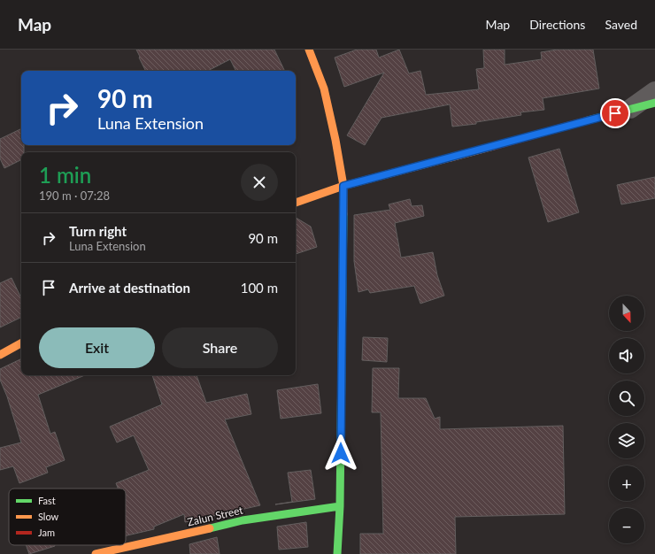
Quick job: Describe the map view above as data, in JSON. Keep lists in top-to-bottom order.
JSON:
{
  "streets": {
    "main road": ["Zalun Street"]
  },
  "legend": ["Fast", "Slow", "Jam"],
  "north": "bottom",
  "page": {
    "header": "Map",
    "nav": ["Map", "Directions", "Saved"],
    "turn": ["90 m", "Luna Extension"],
    "heading": ["1 min", "190 m · 07:28"],
    "list": [
      {
        "name": "Turn right",
        "note": "Luna Extension",
        "value": "90 m"
      },
      {
        "name": "Arrive at destination",
        "value": "100 m"
      }
    ],
    "map_buttons": ["+", "−"],
    "buttons": ["Exit", "Share"]
  }
}
